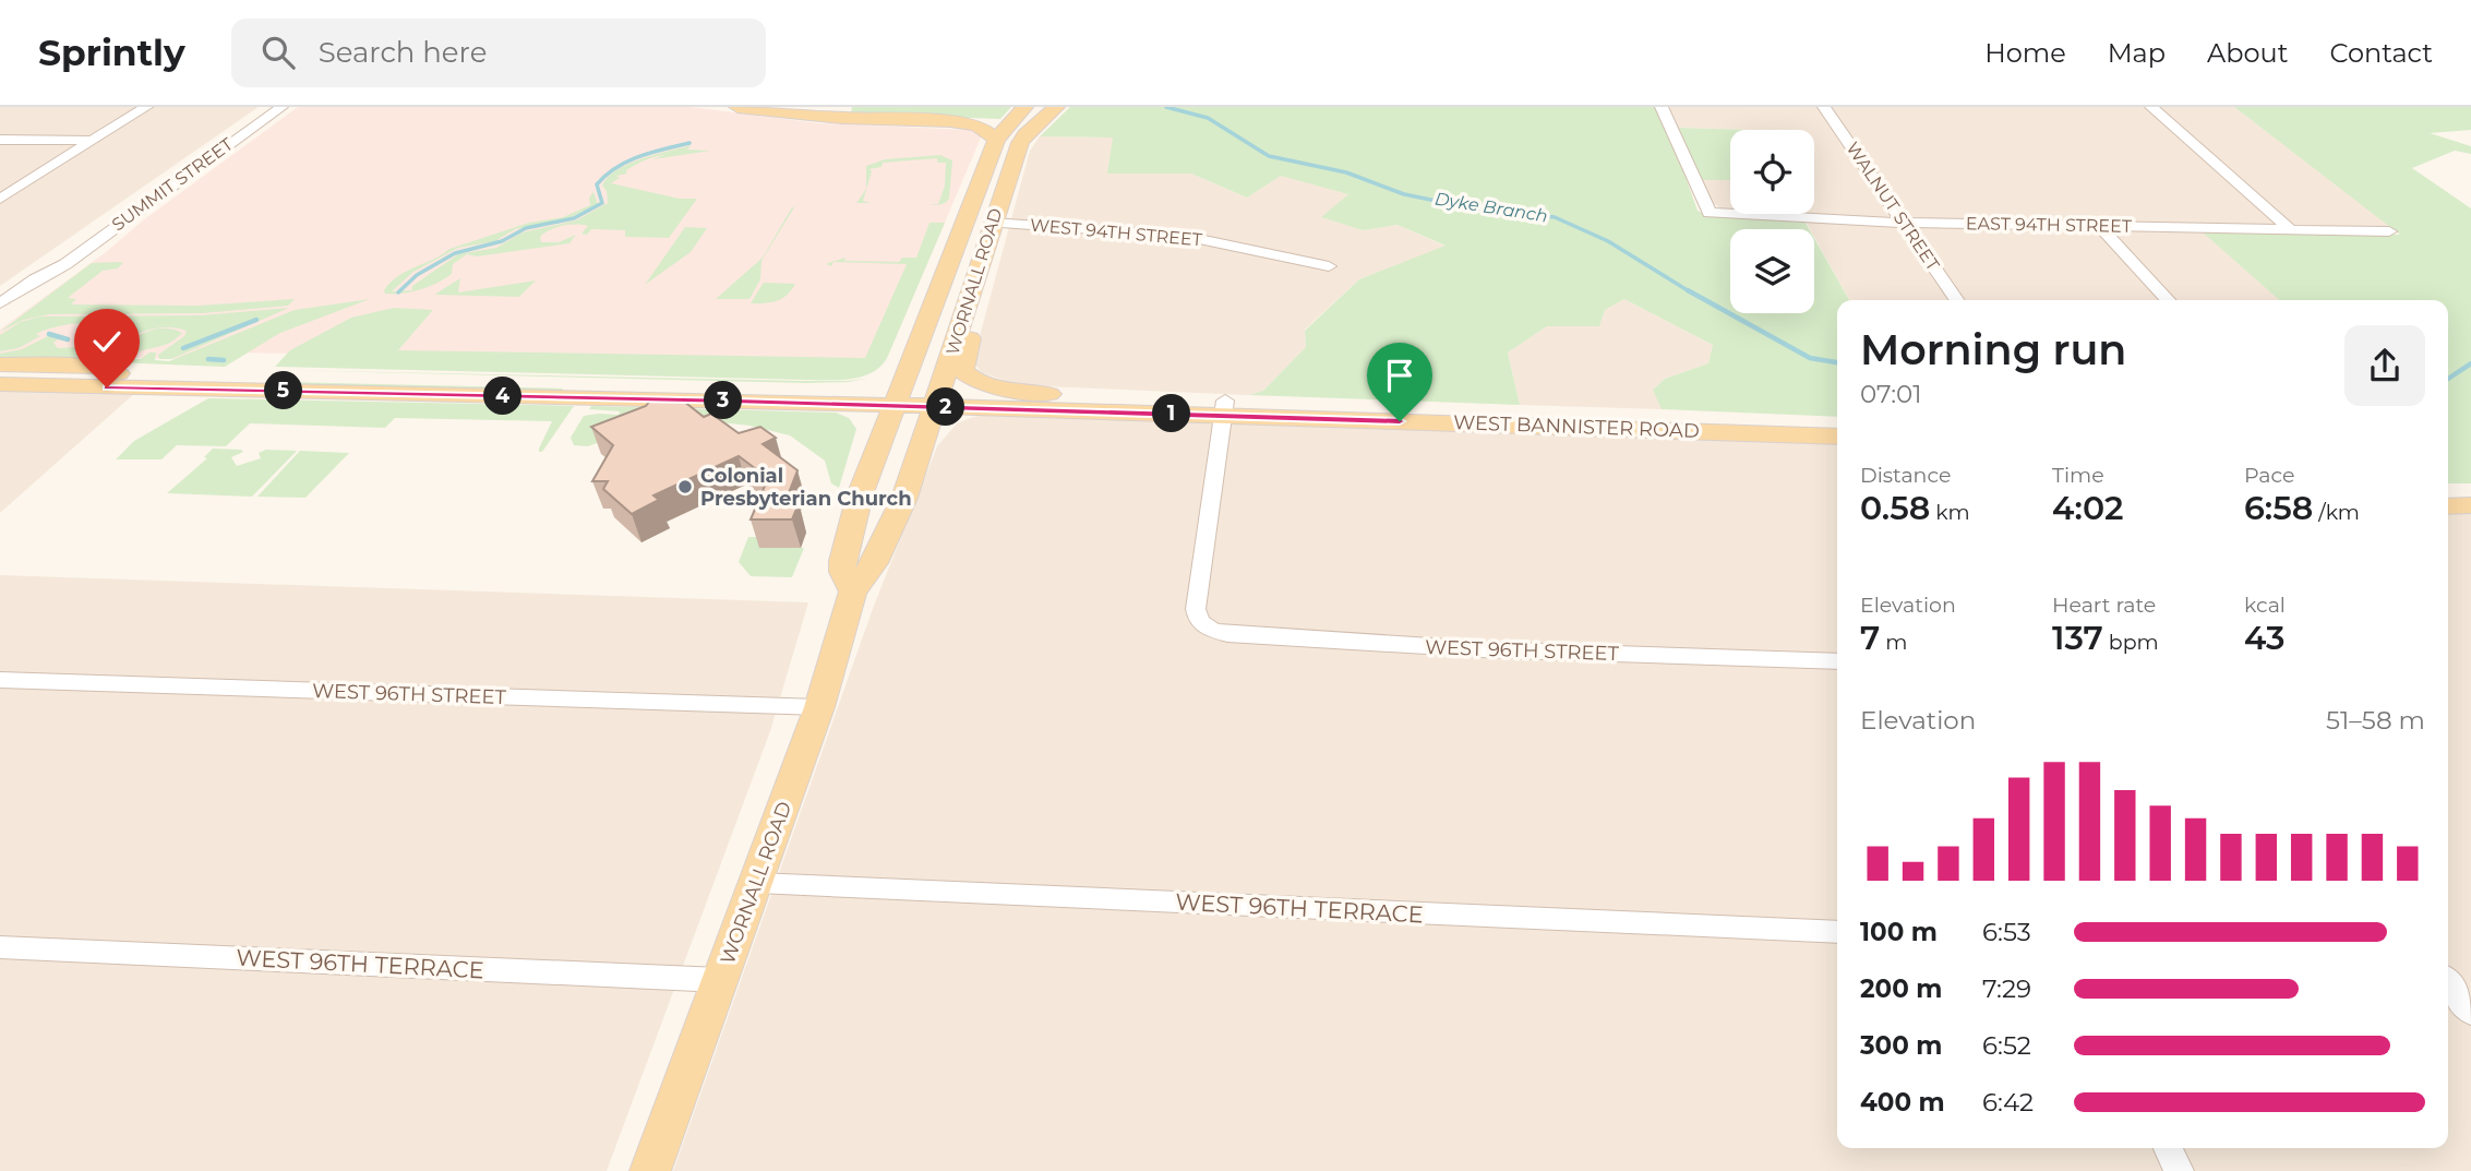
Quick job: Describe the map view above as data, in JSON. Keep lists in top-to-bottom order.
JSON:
{
  "streets": {
    "main road": ["WORNALL ROAD", "WEST BANNISTER ROAD"],
    "street": [
      "SUMMIT STREET",
      "WALNUT STREET",
      "EAST 94TH STREET",
      "WEST 94TH STREET",
      "WEST 96TH STREET",
      "WEST 96TH TERRACE"
    ]
  },
  "crossings": [
    ["WALNUT STREET", "EAST 94TH STREET"],
    ["WEST 94TH STREET", "WORNALL ROAD"],
    ["WORNALL ROAD", "WEST BANNISTER ROAD"],
    ["WORNALL ROAD", "WEST 96TH STREET"],
    ["WORNALL ROAD", "WEST 96TH TERRACE"],
    ["WEST BANNISTER ROAD", "WEST 96TH STREET"]
  ],
  "water": ["Dyke Branch"],
  "places": ["Colonial Presbyterian Church"],
  "page": {
    "header": "Sprintly",
    "search": "Search here",
    "nav": [
      "Home",
      "Map",
      "About",
      "Contact"
    ],
    "heading": ["Morning run", "07:01"],
    "pins": [
      "5",
      "4",
      "3",
      "2",
      "1"
    ],
    "stats": [
      ["Distance", "0.58 km"],
      ["Time", "4:02"],
      ["Pace", "6:58 /km"],
      ["Elevation", "7 m"],
      ["Heart rate", "137 bpm"],
      ["kcal", "43"]
    ],
    "chart": ["Elevation", "51–58 m"],
    "list": [
      {
        "name": "100 m",
        "note": "6:53"
      },
      {
        "name": "200 m",
        "note": "7:29"
      },
      {
        "name": "300 m",
        "note": "6:52"
      },
      {
        "name": "400 m",
        "note": "6:42"
      }
    ]
  }
}
